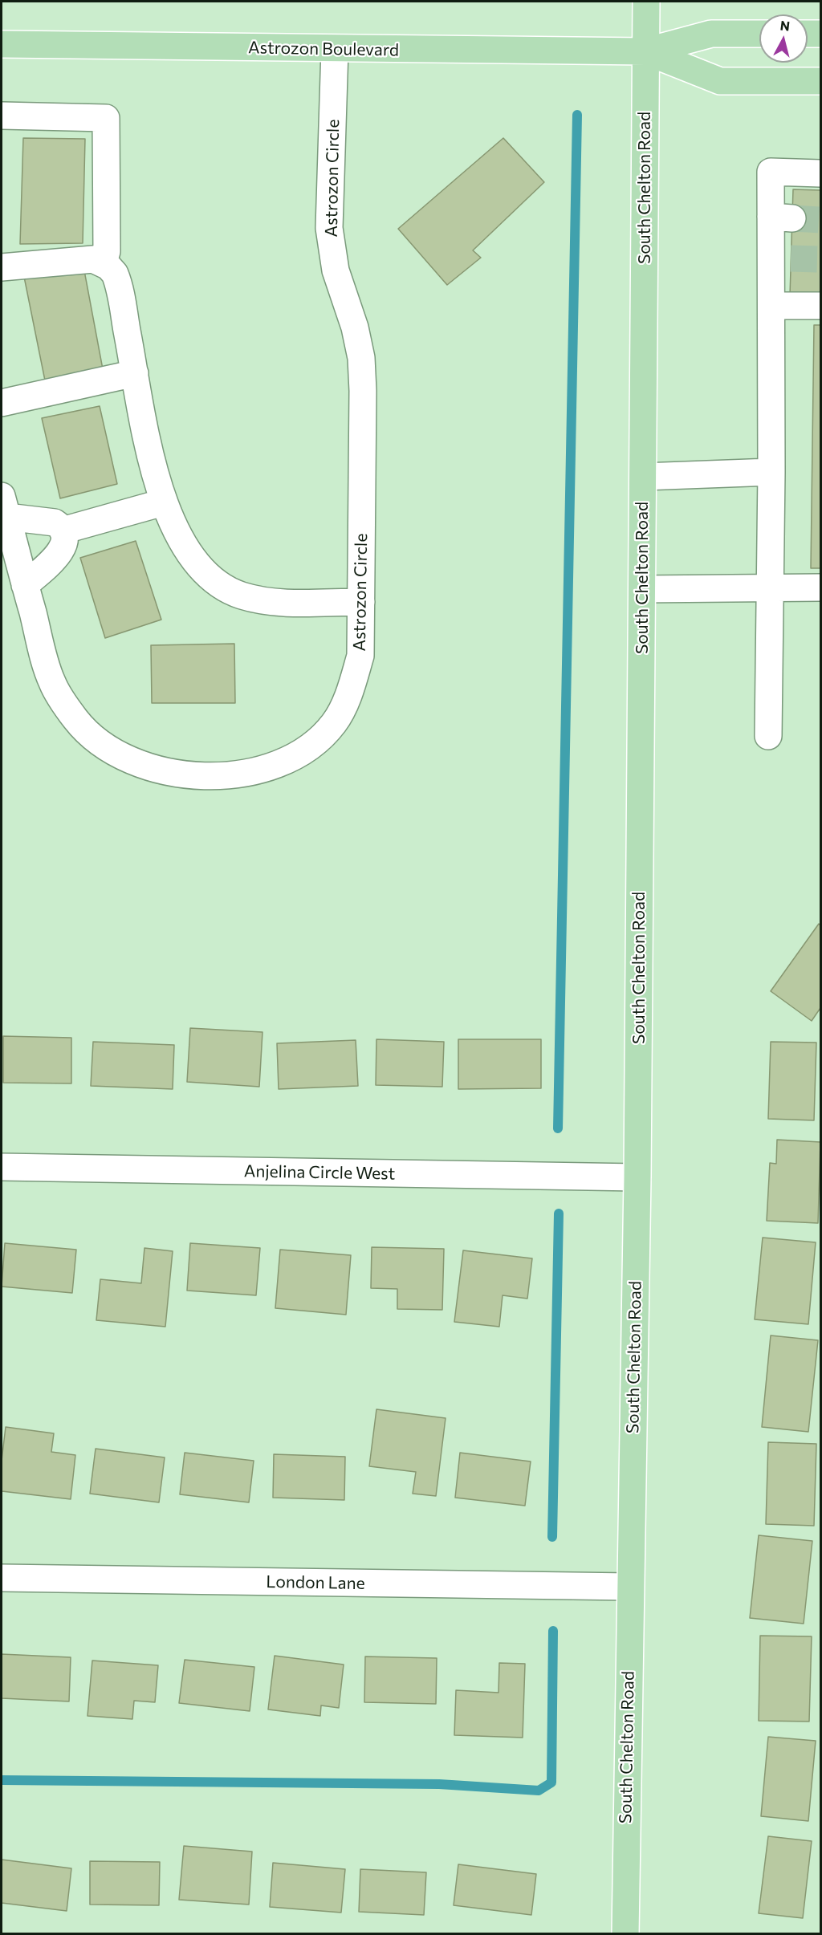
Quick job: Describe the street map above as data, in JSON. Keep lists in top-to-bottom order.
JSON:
{
  "streets": {
    "main road": ["Astrozon Boulevard", "South Chelton Road"],
    "street": ["Astrozon Circle", "Anjelina Circle West", "London Lane"]
  },
  "crossings": [
    ["Astrozon Boulevard", "Astrozon Circle"],
    ["Astrozon Boulevard", "South Chelton Road"],
    ["South Chelton Road", "Anjelina Circle West"],
    ["South Chelton Road", "London Lane"]
  ],
  "north": "top"
}
